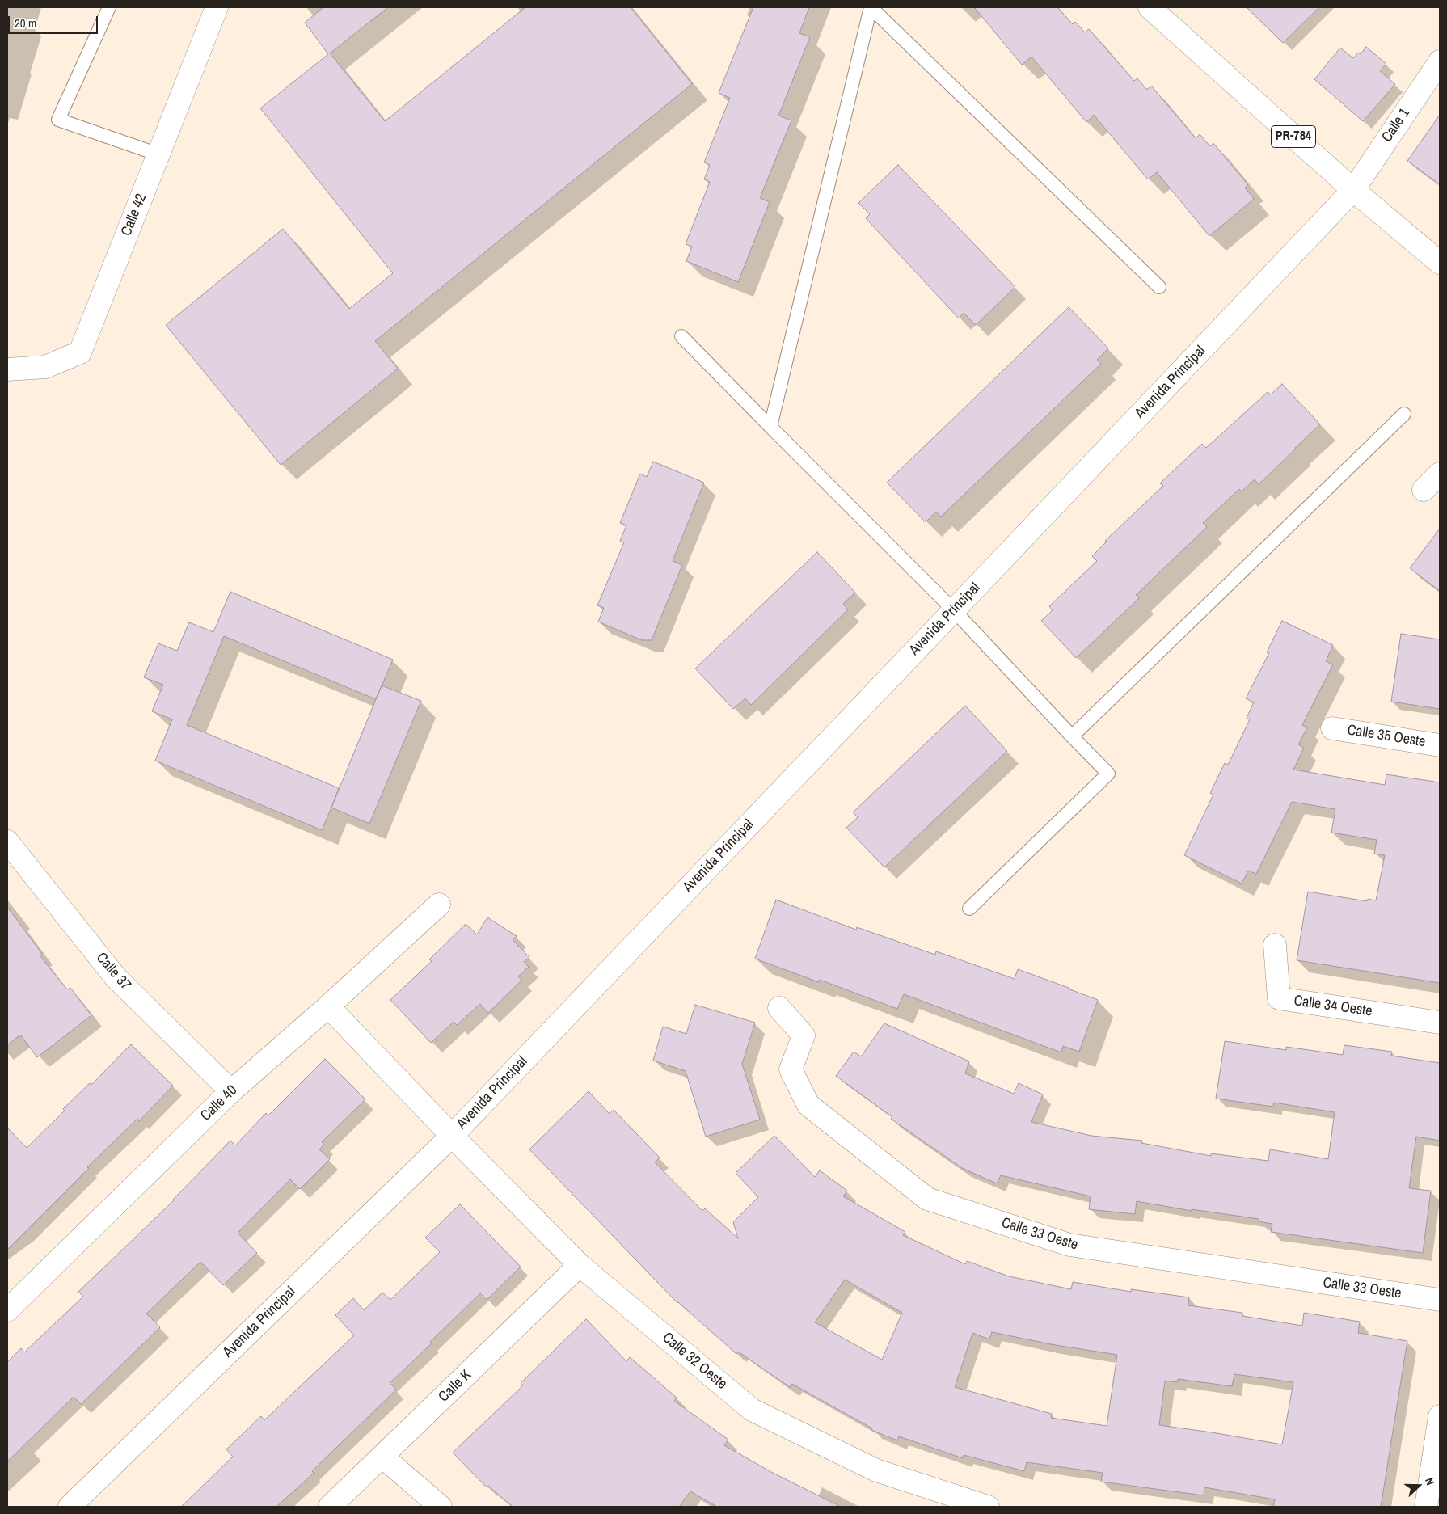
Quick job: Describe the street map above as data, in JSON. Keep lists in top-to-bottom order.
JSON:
{
  "streets": {
    "street": [
      "Calle 1",
      "PR-784",
      "Calle 42",
      "Avenida Principal",
      "Calle 35 Oeste",
      "Calle 37",
      "Calle 34 Oeste",
      "Calle 40",
      "Calle 33 Oeste",
      "Calle 32 Oeste",
      "Calle K"
    ]
  },
  "crossings": [
    ["Calle 1", "PR-784"],
    ["Calle 1", "Avenida Principal"],
    ["PR-784", "Avenida Principal"],
    ["Avenida Principal", "Calle 32 Oeste"],
    ["Calle 37", "Calle 40"],
    ["Calle 40", "Calle 32 Oeste"],
    ["Calle 32 Oeste", "Calle K"]
  ],
  "scale_bar": "20 m",
  "north": "right"
}
